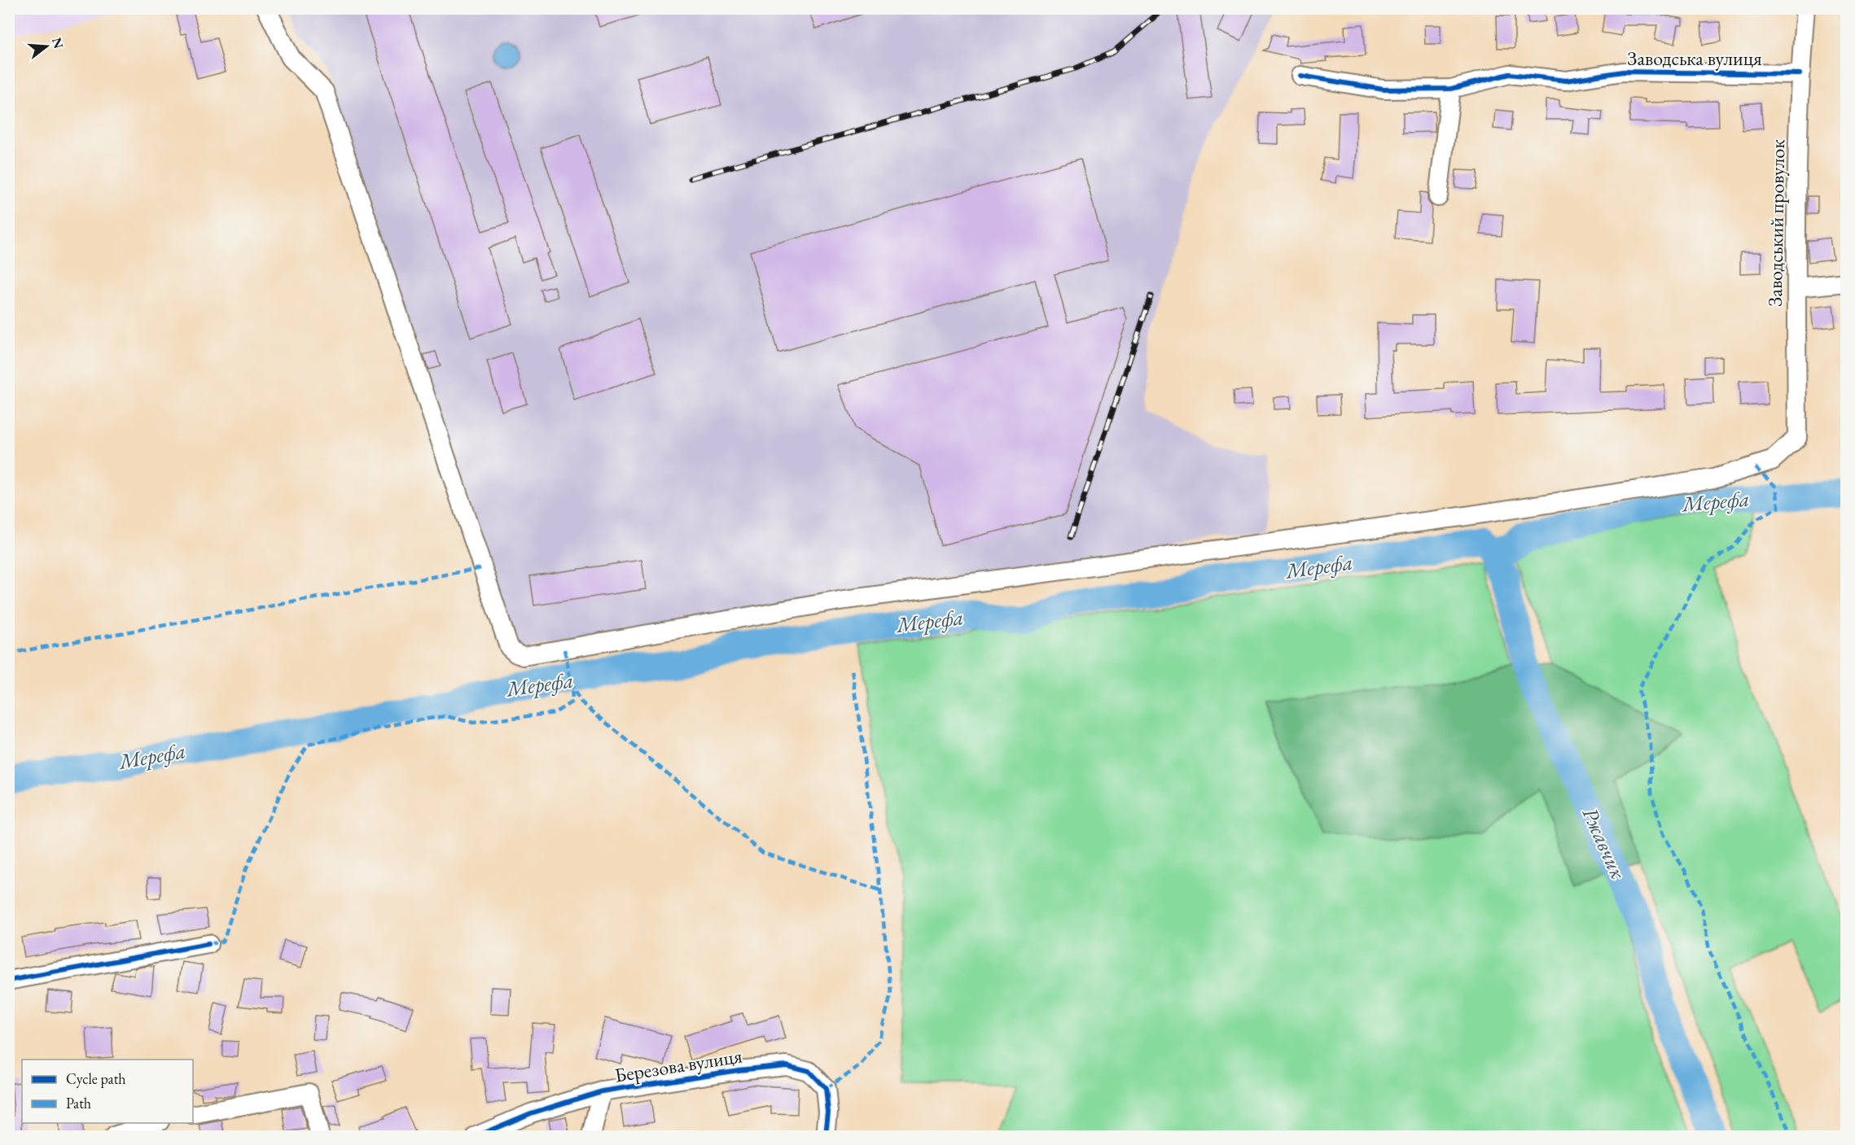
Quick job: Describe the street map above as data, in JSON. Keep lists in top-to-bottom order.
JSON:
{
  "streets": {
    "street": ["Заводська вулиця", "Заводський провулок", "Березова вулиця"]
  },
  "crossings": [
    ["Заводська вулиця", "Заводський провулок"]
  ],
  "water": ["Мерефа", "Ржавчик"],
  "legend": ["Cycle path", "Path"],
  "north": "right"
}
